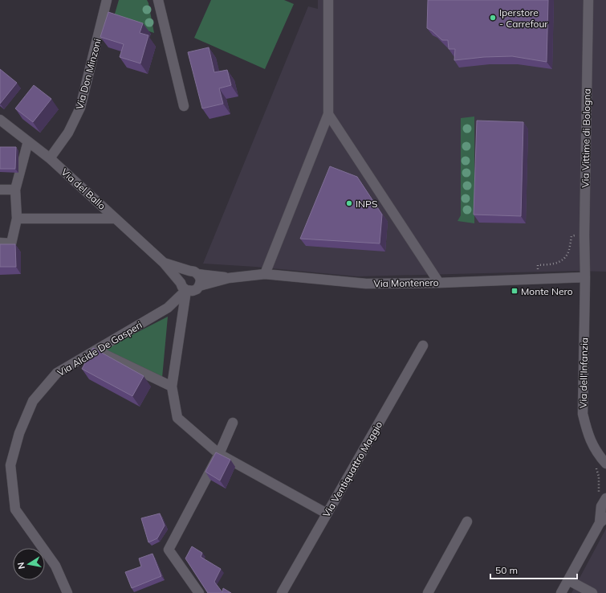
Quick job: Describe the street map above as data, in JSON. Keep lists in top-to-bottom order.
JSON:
{
  "streets": {
    "street": [
      "Via Don Minzoni",
      "Via Vittime di Bologna",
      "Via del Ballo",
      "Via Montenero",
      "Via Alcide De Gasperi",
      "Via dell'Infanzia",
      "Via Ventiquattro Maggio"
    ]
  },
  "crossings": [
    ["Via Don Minzoni", "Via del Ballo"],
    ["Via Vittime di Bologna", "Via Montenero"],
    ["Via Vittime di Bologna", "Via dell'Infanzia"],
    ["Via del Ballo", "Via Montenero"],
    ["Via del Ballo", "Via Alcide De Gasperi"],
    ["Via Montenero", "Via Alcide De Gasperi"],
    ["Via Montenero", "Via dell'Infanzia"]
  ],
  "places": {
    "other": ["Iperstore - Carrefour", "INPS"],
    "transit": ["Monte Nero"]
  },
  "scale_bar": "50 m",
  "north": "left"
}
